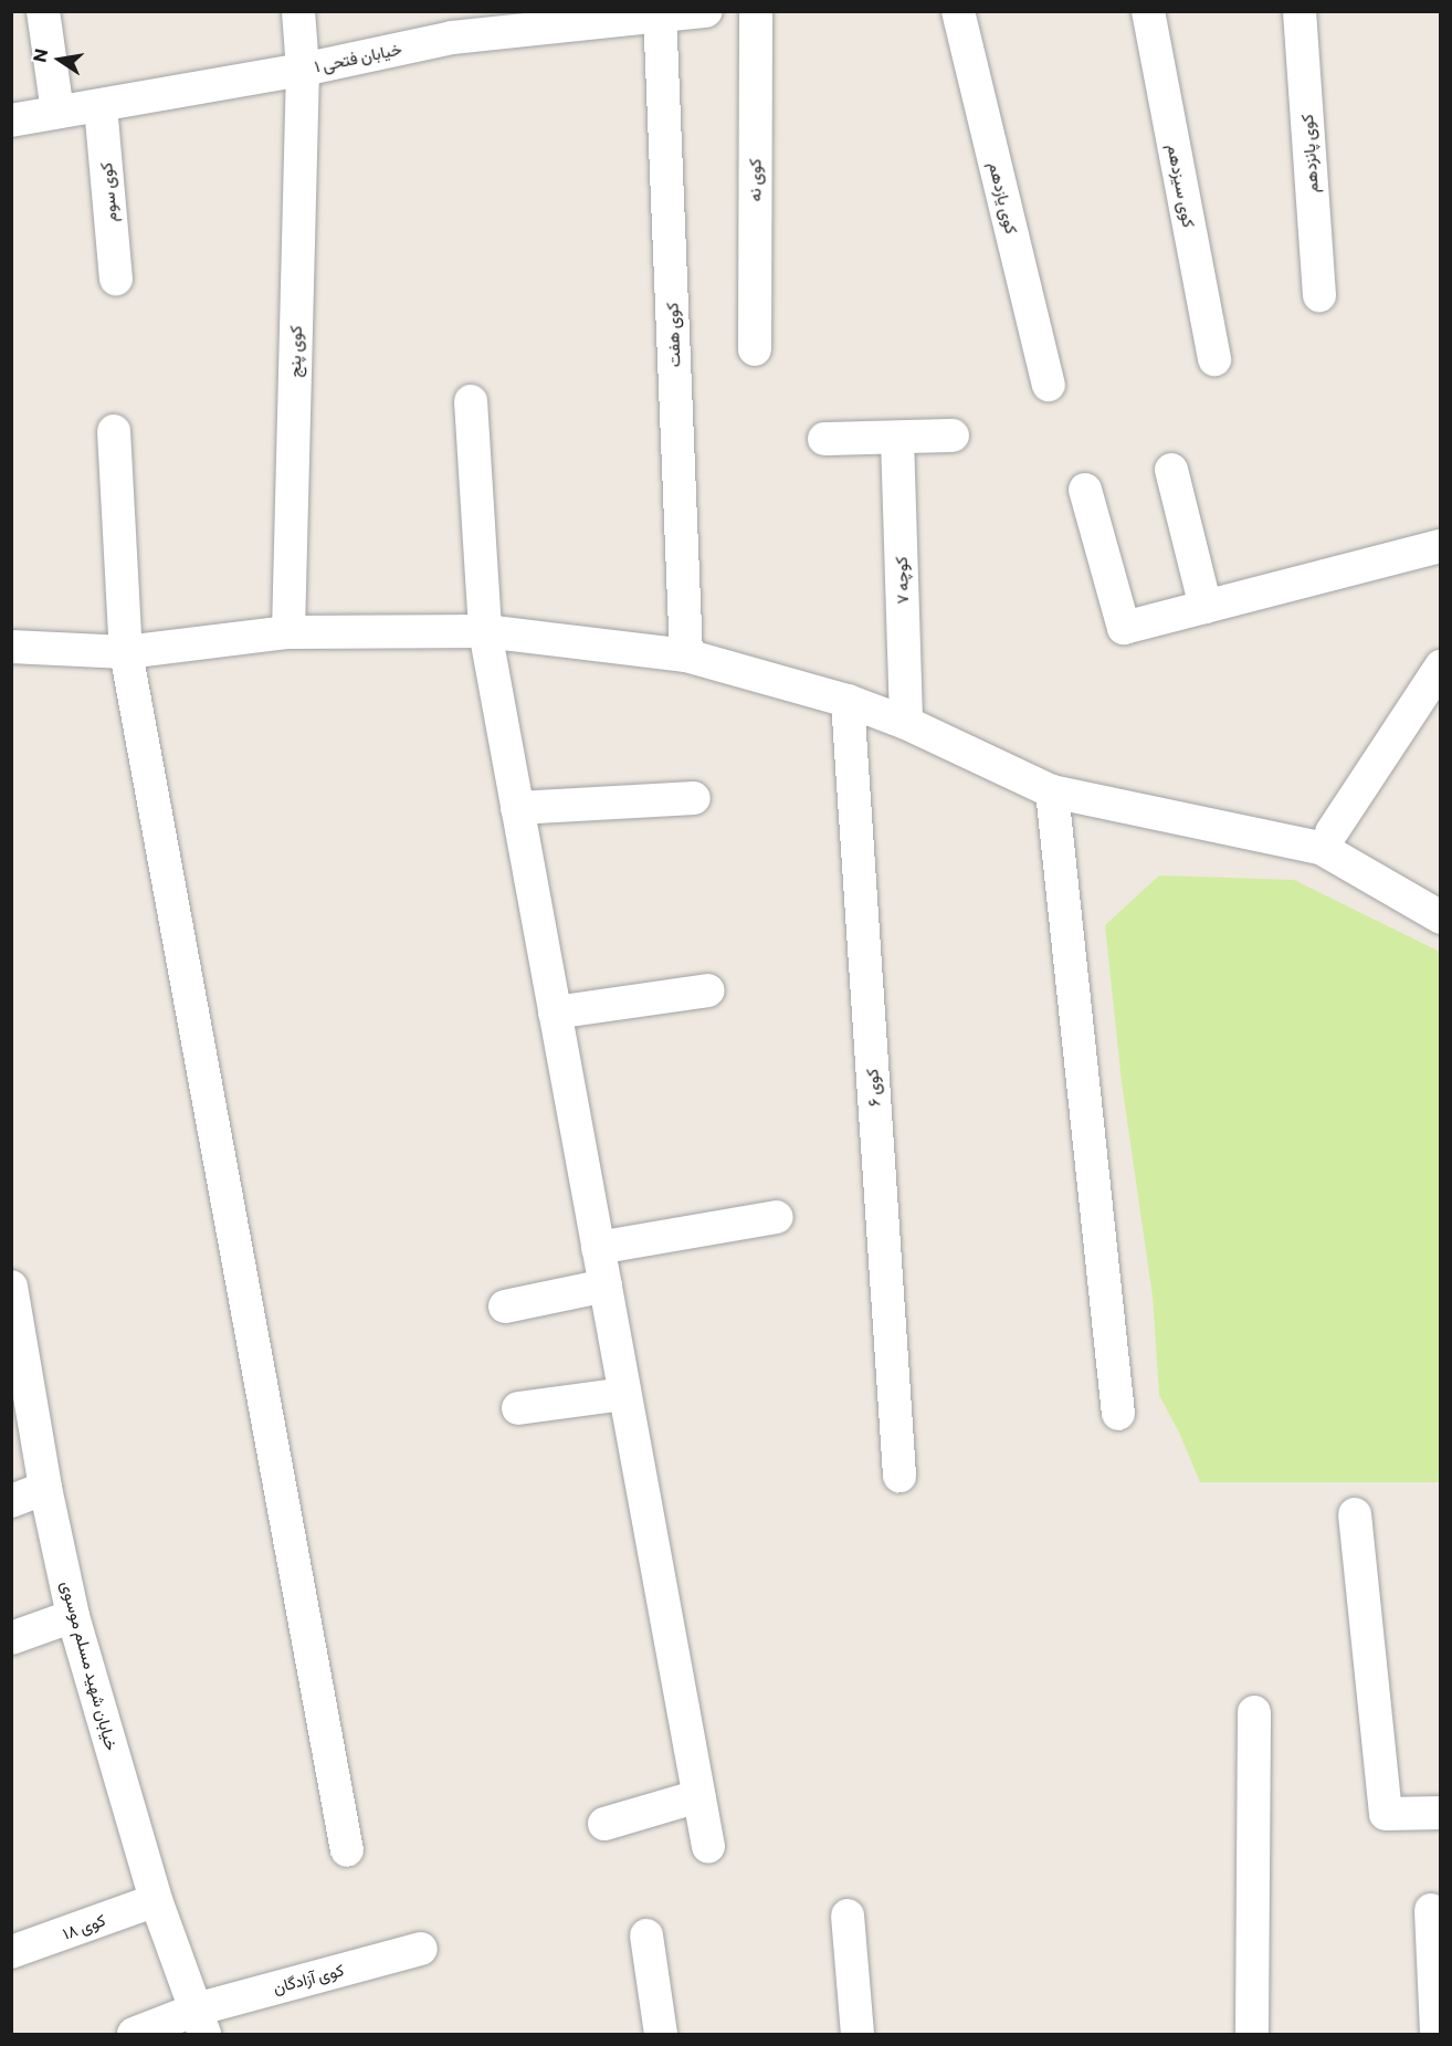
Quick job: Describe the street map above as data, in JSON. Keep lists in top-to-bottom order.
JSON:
{
  "streets": {
    "street": [
      "خیابان فتحی ۱",
      "کوی پانزدهم",
      "کوی نه",
      "کوی سیزدهم",
      "کوی سوم",
      "کوی یازدهم",
      "کوی هفت",
      "کوی پنج",
      "کوچه ۷",
      "کوی ۶",
      "خیابان شهید مسلم موسوی",
      "کوی ۱۸",
      "کوی آزادگان"
    ]
  },
  "crossings": [
    ["خیابان فتحی ۱", "کوی سوم"],
    ["خیابان فتحی ۱", "کوی هفت"],
    ["خیابان فتحی ۱", "کوی پنج"],
    ["خیابان شهید مسلم موسوی", "کوی ۱۸"],
    ["خیابان شهید مسلم موسوی", "کوی آزادگان"]
  ],
  "north": "left"
}
